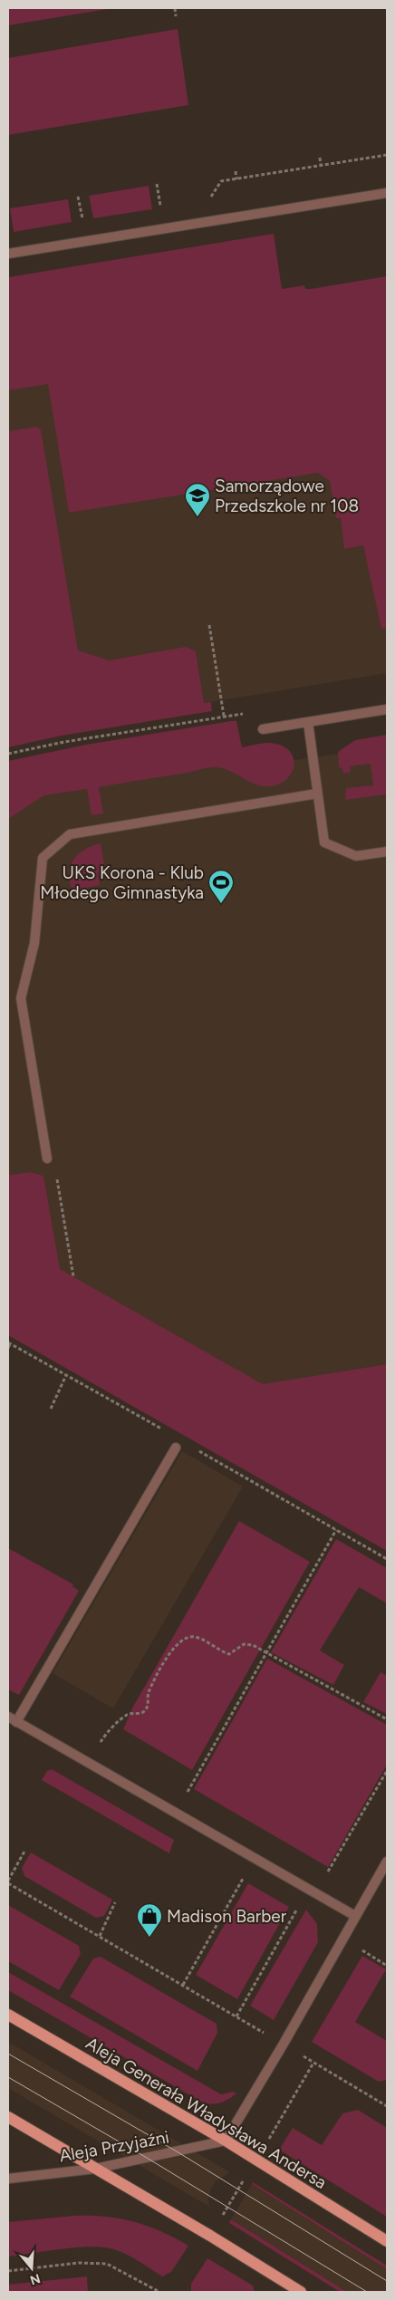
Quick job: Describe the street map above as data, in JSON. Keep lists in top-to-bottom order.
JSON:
{
  "streets": {
    "main road": ["Aleja Generała Władysława Andersa"],
    "street": ["Aleja Przyjaźni"]
  },
  "crossings": [
    ["Aleja Generała Władysława Andersa", "Aleja Przyjaźni"]
  ],
  "places": {
    "school or university": ["Samorządowe Przedszkole nr 108"],
    "sports": ["UKS Korona - Klub Młodego Gimnastyka"],
    "shop": ["Madison Barber"]
  },
  "north": "bottom"
}
